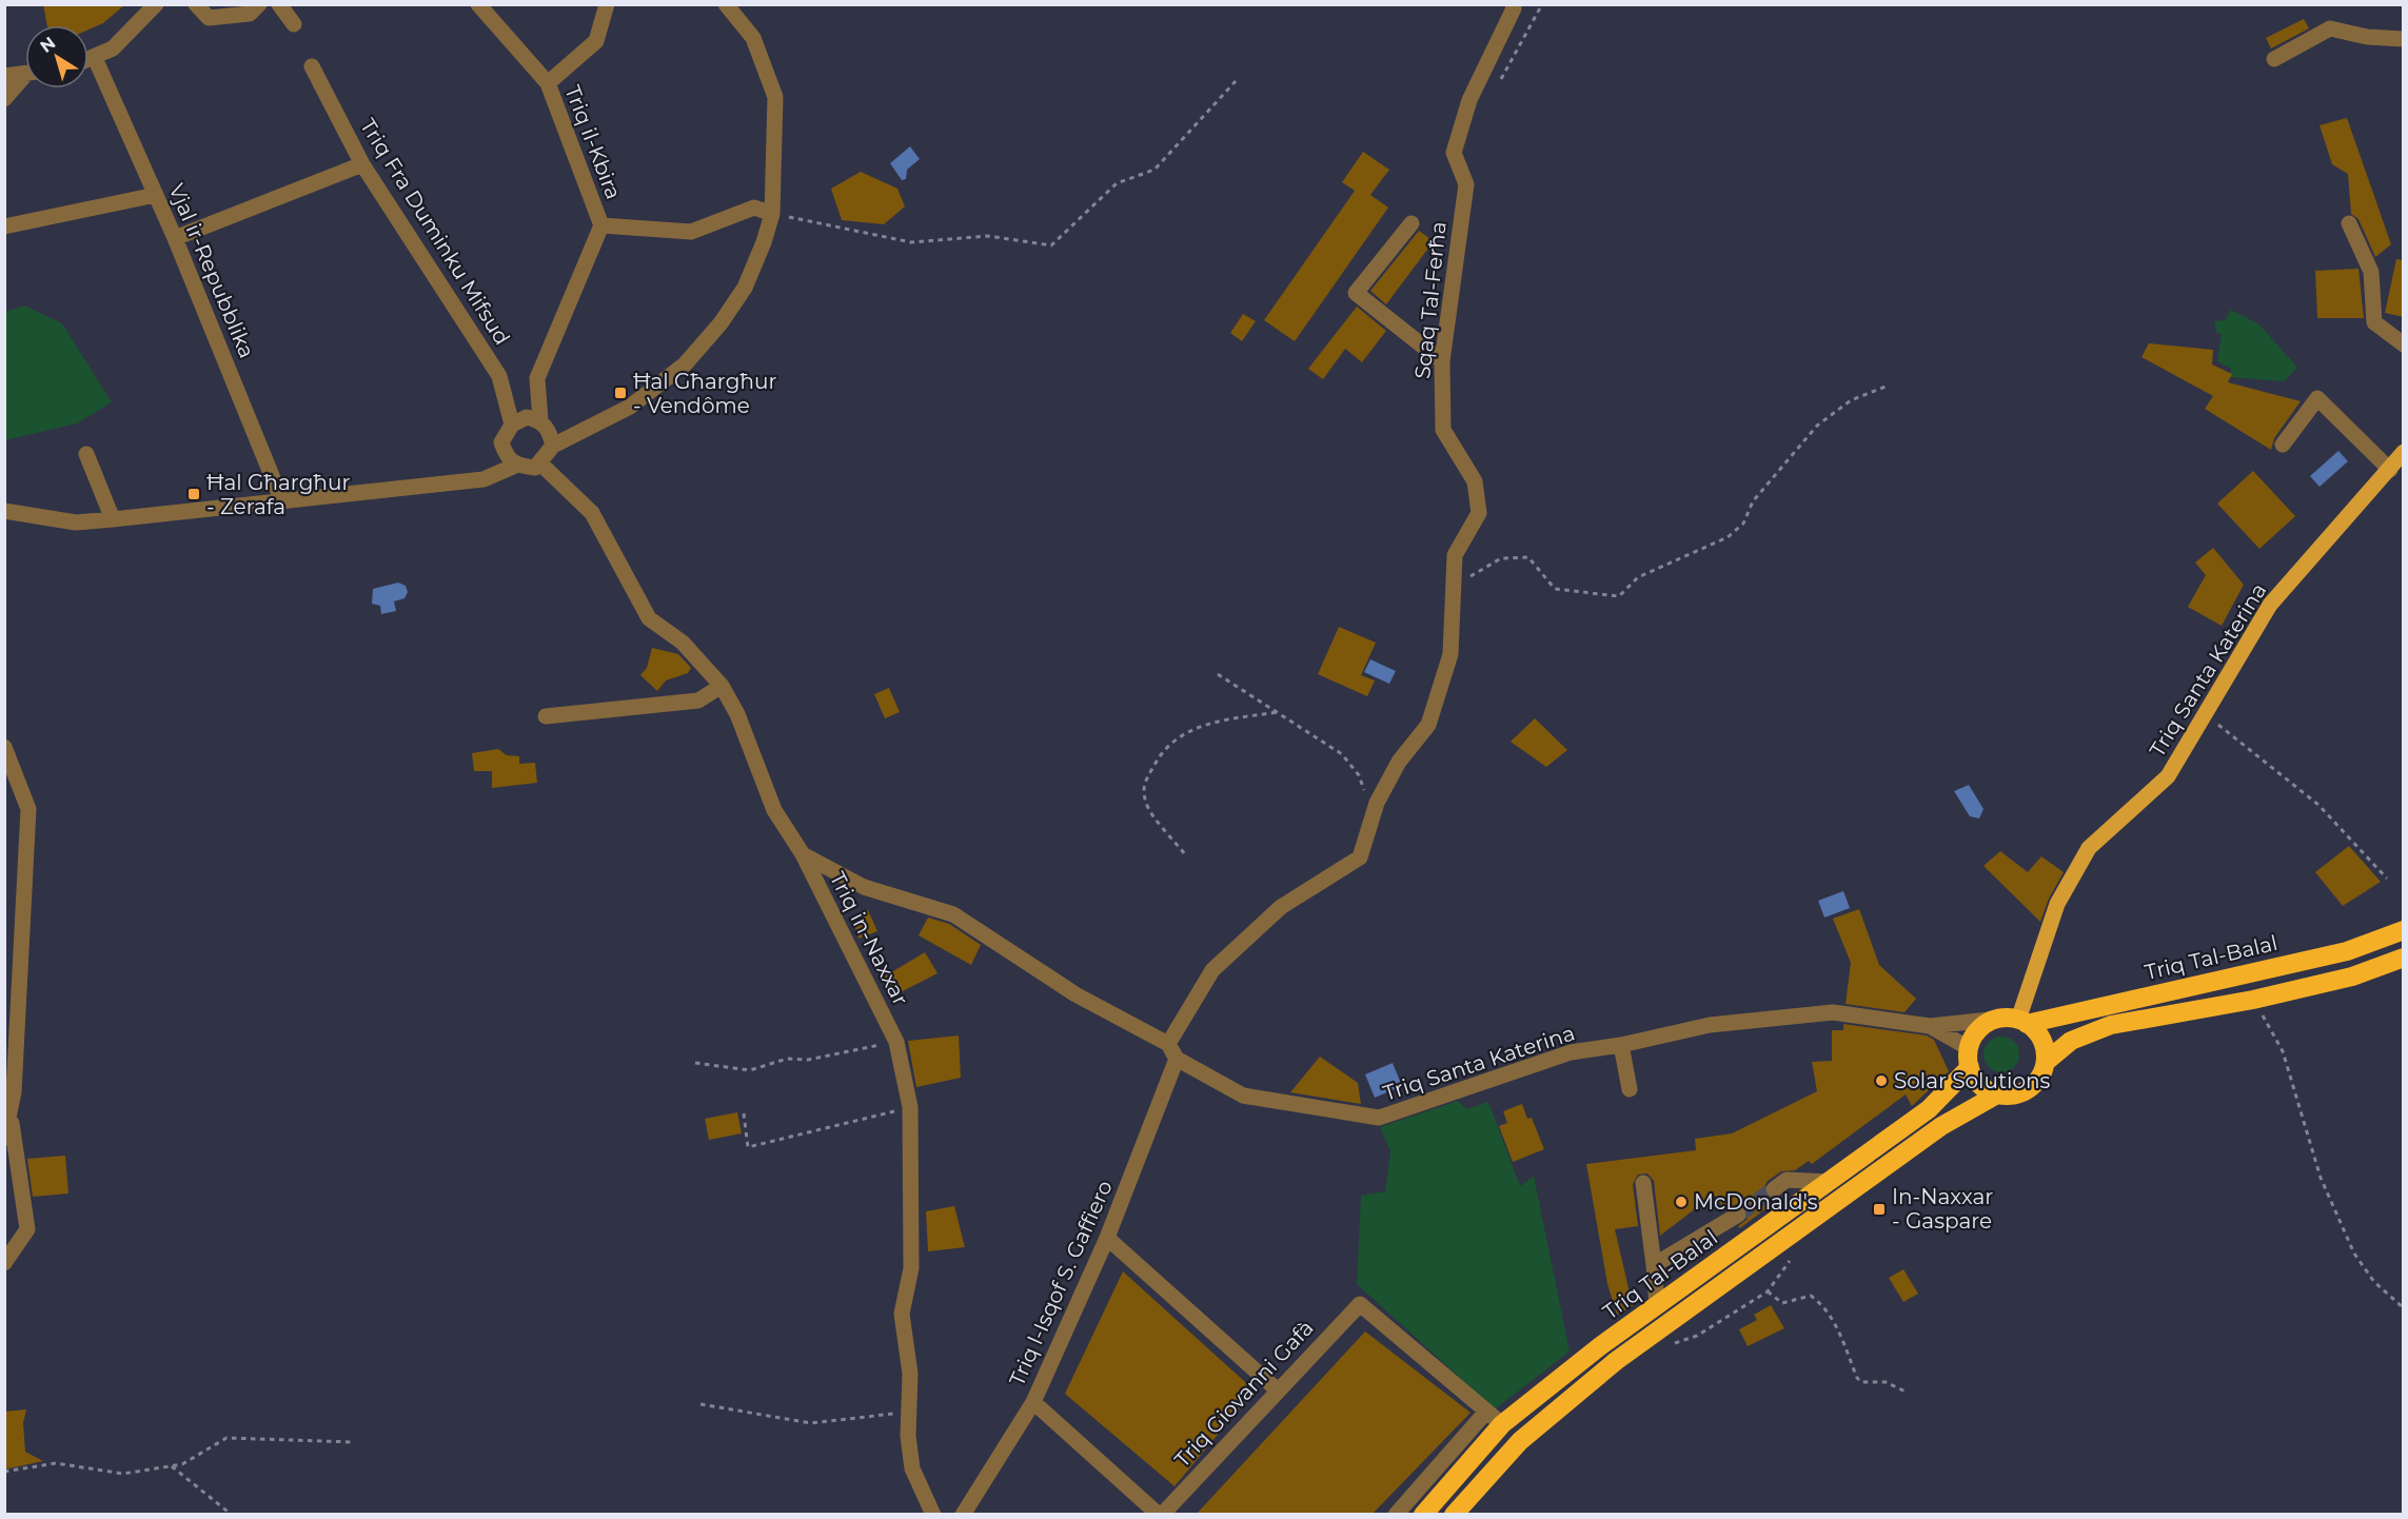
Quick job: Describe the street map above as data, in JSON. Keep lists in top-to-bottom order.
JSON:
{
  "streets": {
    "highway": ["Triq Tal-Balal"],
    "main road": ["Triq Santa Katerina"],
    "street": [
      "Triq il-Kbira",
      "Triq Fra Duminku Mifsud",
      "Vjal ir-Repubblika",
      "Sqaq Tal-Ferħa",
      "Triq in-Naxxar",
      "Triq l-Isqof S. Gaffiero",
      "Triq Giovanni Gafà"
    ]
  },
  "crossings": [
    ["Triq il-Kbira", "Triq Fra Duminku Mifsud"],
    ["Triq il-Kbira", "Triq in-Naxxar"],
    ["Triq Fra Duminku Mifsud", "Triq in-Naxxar"],
    ["Triq Santa Katerina", "Triq Tal-Balal"],
    ["Triq Santa Katerina", "Triq l-Isqof S. Gaffiero"]
  ],
  "places": {
    "transit": ["Ħal Għargħur - Vendôme", "Ħal Għargħur - Zerafa", "In-Naxxar - Gaspare"],
    "other": ["Solar Solutions", "McDonald's"]
  },
  "north": "top left"
}
